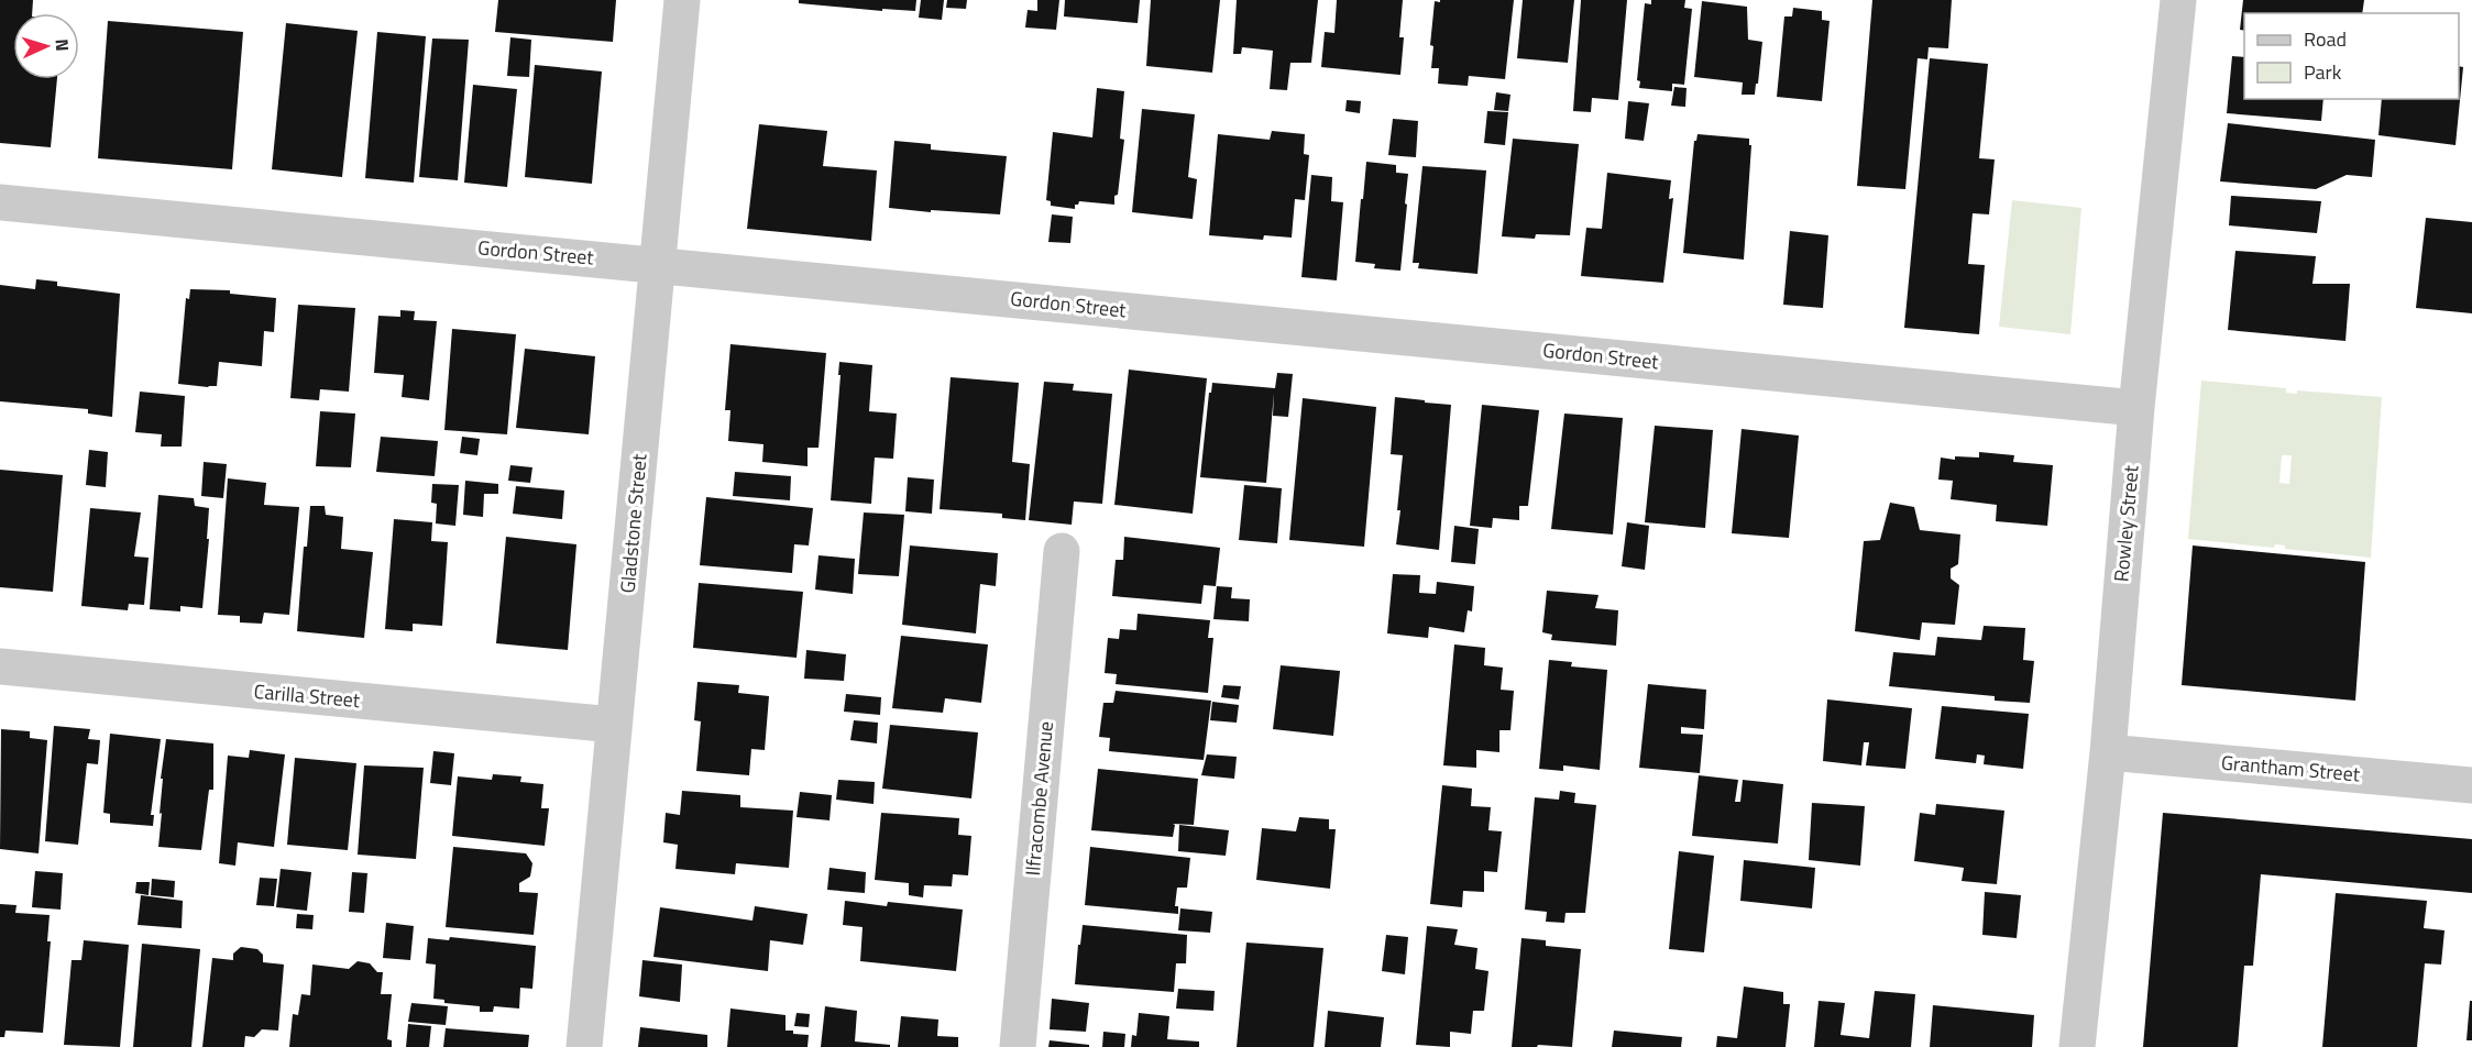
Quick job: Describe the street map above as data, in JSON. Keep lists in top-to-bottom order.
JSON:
{
  "streets": {
    "street": [
      "Gordon Street",
      "Gladstone Street",
      "Rowley Street",
      "Carilla Street",
      "Grantham Street",
      "Ilfracombe Avenue"
    ]
  },
  "crossings": [
    ["Gordon Street", "Gladstone Street"],
    ["Gordon Street", "Rowley Street"],
    ["Gladstone Street", "Carilla Street"],
    ["Rowley Street", "Grantham Street"]
  ],
  "legend": ["Road", "Park"],
  "north": "right"
}
